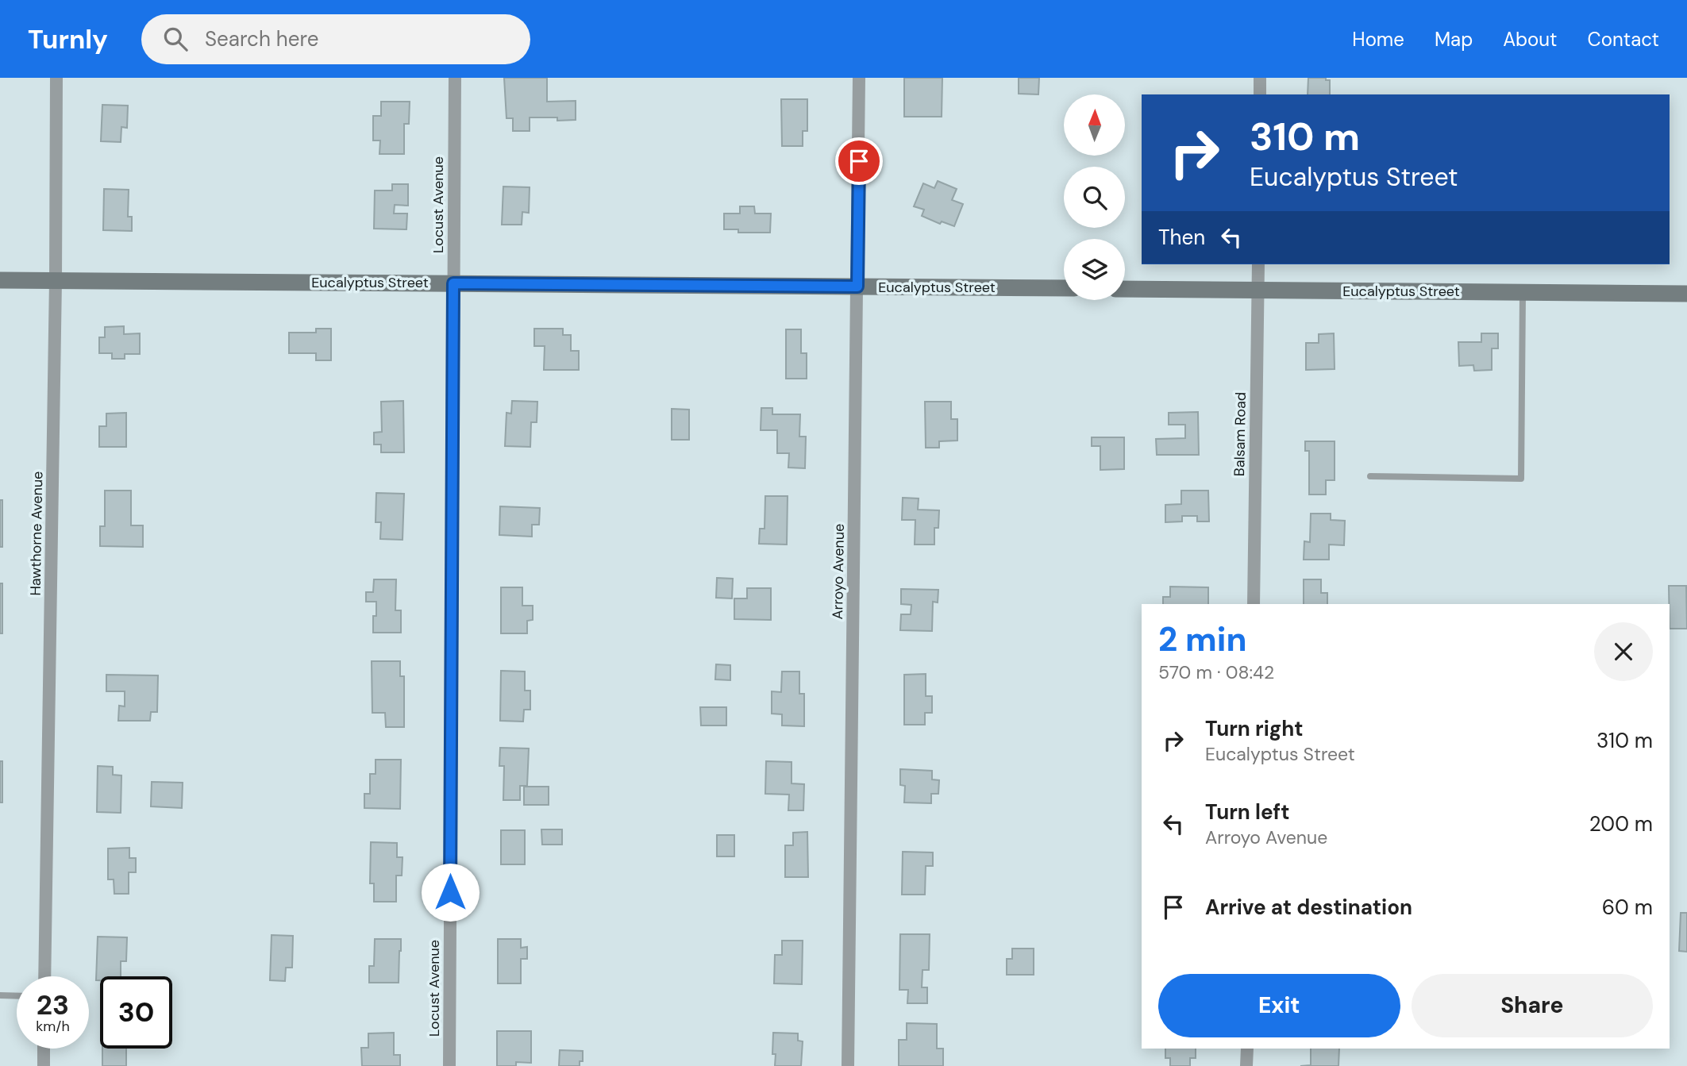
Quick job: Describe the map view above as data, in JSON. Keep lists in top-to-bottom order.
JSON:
{
  "streets": {
    "main road": ["Eucalyptus Street"],
    "street": [
      "Locust Avenue",
      "Balsam Road",
      "Hawthorne Avenue",
      "Arroyo Avenue"
    ]
  },
  "crossings": [
    ["Locust Avenue", "Eucalyptus Street"],
    ["Eucalyptus Street", "Balsam Road"],
    ["Eucalyptus Street", "Hawthorne Avenue"],
    ["Eucalyptus Street", "Arroyo Avenue"]
  ],
  "north": "top",
  "page": {
    "header": "Turnly",
    "search": "Search here",
    "nav": [
      "Home",
      "Map",
      "About",
      "Contact"
    ],
    "turn": ["310 m", "Eucalyptus Street"],
    "then": "Then",
    "heading": ["2 min", "570 m · 08:42"],
    "list": [
      {
        "name": "Turn right",
        "note": "Eucalyptus Street",
        "value": "310 m"
      },
      {
        "name": "Turn left",
        "note": "Arroyo Avenue",
        "value": "200 m"
      },
      {
        "name": "Arrive at destination",
        "value": "60 m"
      }
    ],
    "buttons": ["Exit", "Share"],
    "speed": "23 km/h",
    "limit": "30"
  }
}
